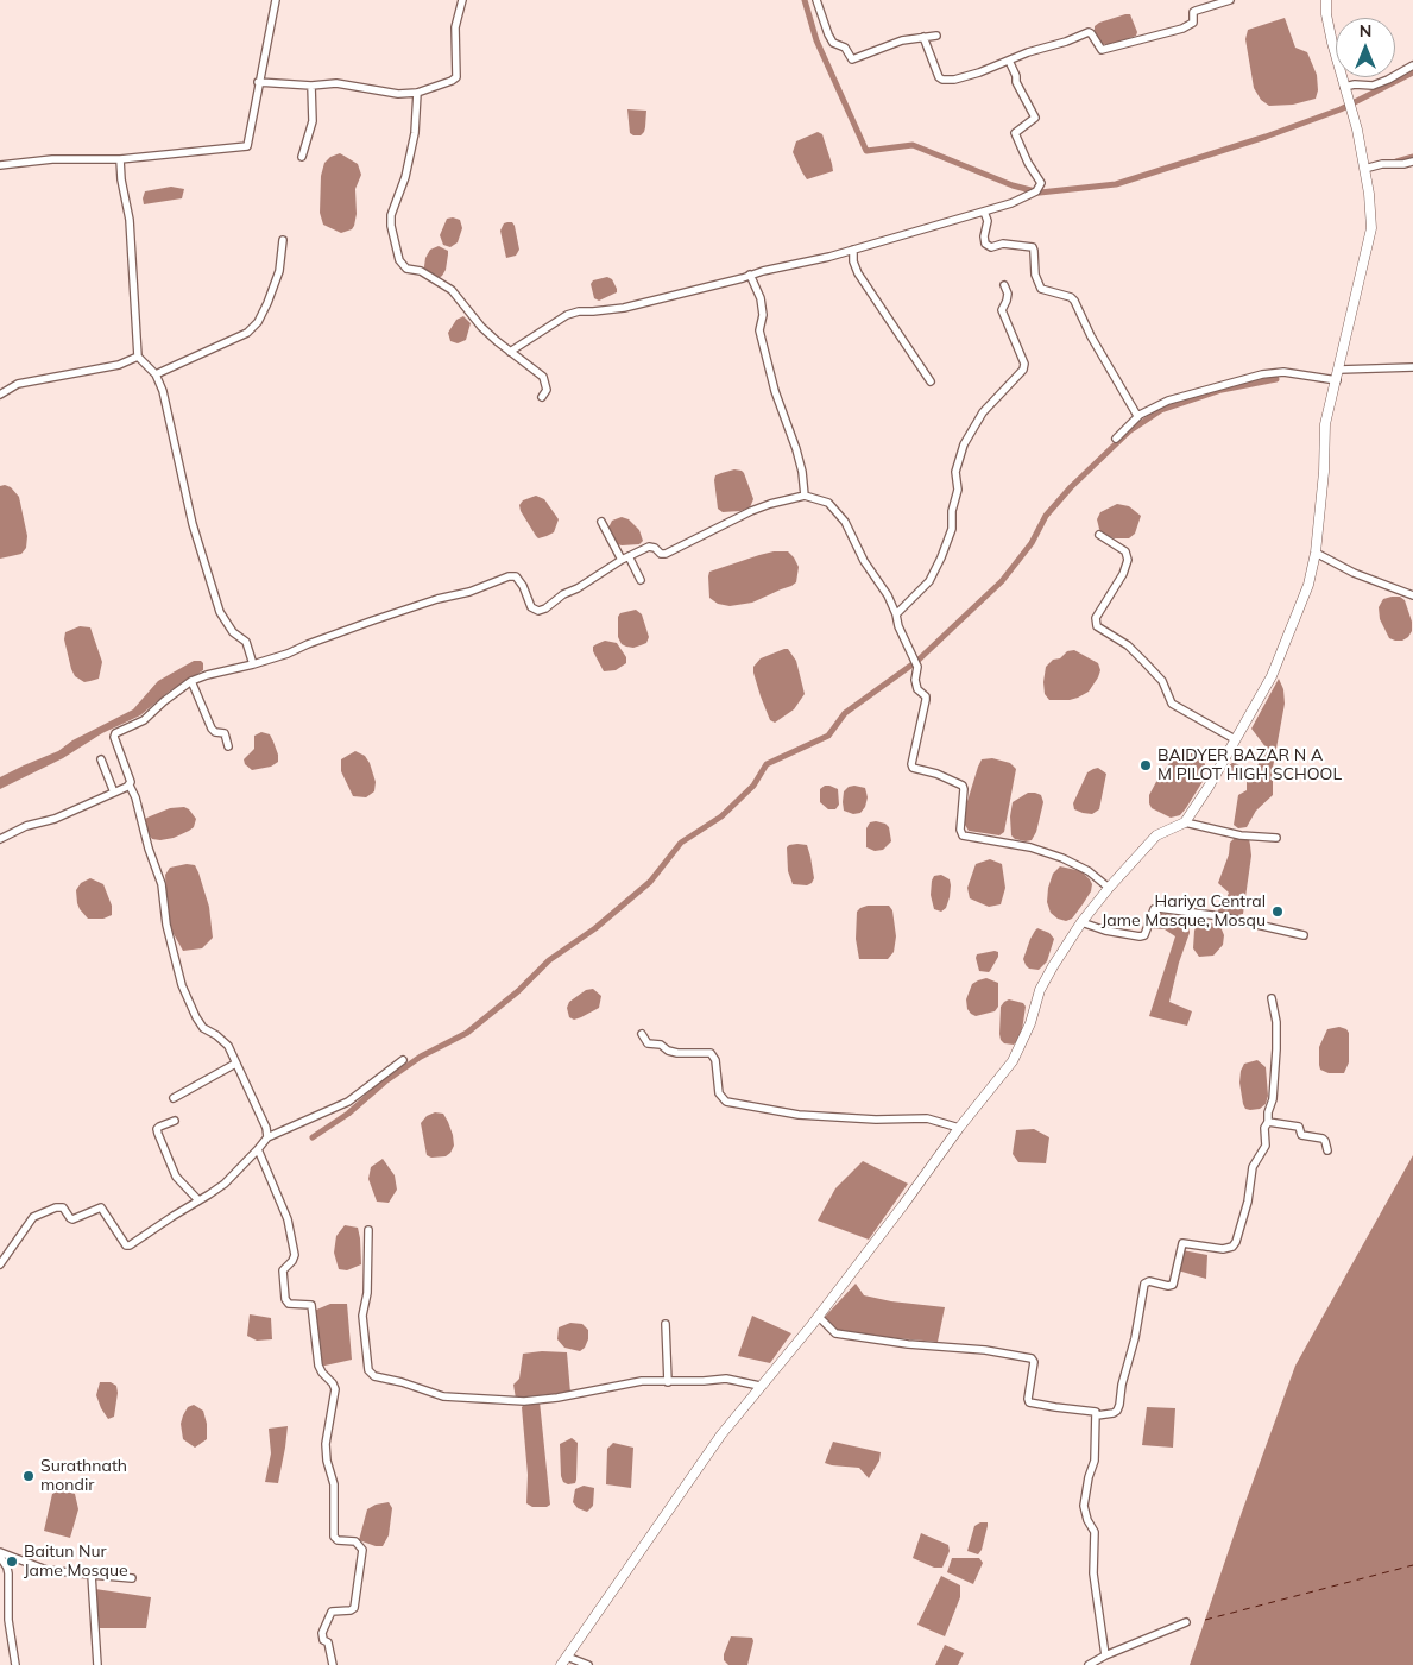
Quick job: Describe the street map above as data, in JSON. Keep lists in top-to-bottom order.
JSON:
{
  "places": [
    "BAIDYER BAZAR N A M PILOT HIGH SCHOOL",
    "Hariya Central Jame Masque, Mosqu",
    "Surathnath mondir",
    "Baitun Nur Jame Mosque"
  ],
  "north": "top"
}
